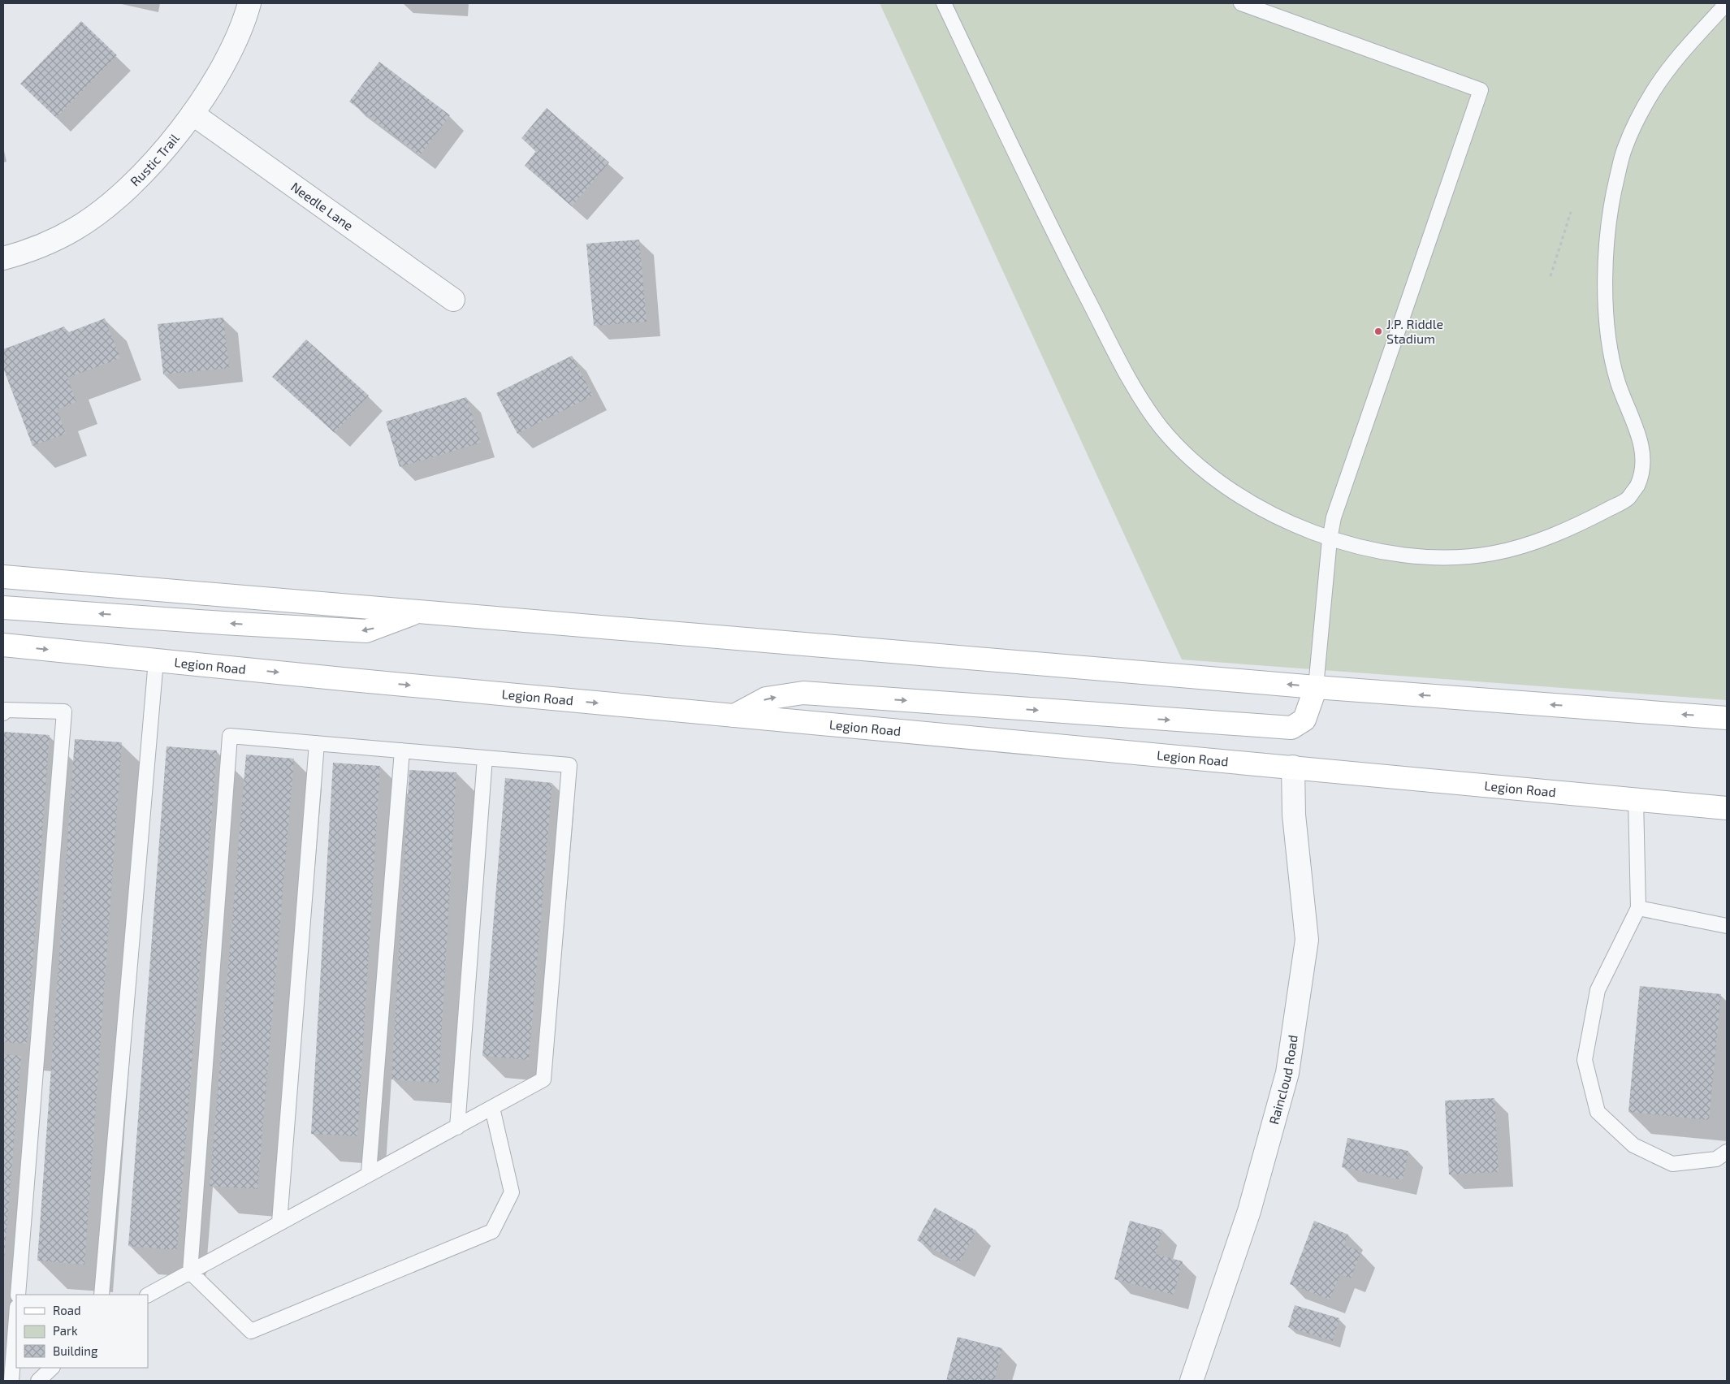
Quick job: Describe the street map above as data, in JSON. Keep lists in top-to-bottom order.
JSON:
{
  "streets": {
    "main road": ["Legion Road"],
    "street": ["Rustic Trail", "Needle Lane", "Raincloud Road"]
  },
  "crossings": [
    ["Rustic Trail", "Needle Lane"],
    ["Legion Road", "Raincloud Road"]
  ],
  "places": ["J.P. Riddle Stadium"],
  "legend": ["Road", "Park", "Building"]
}
